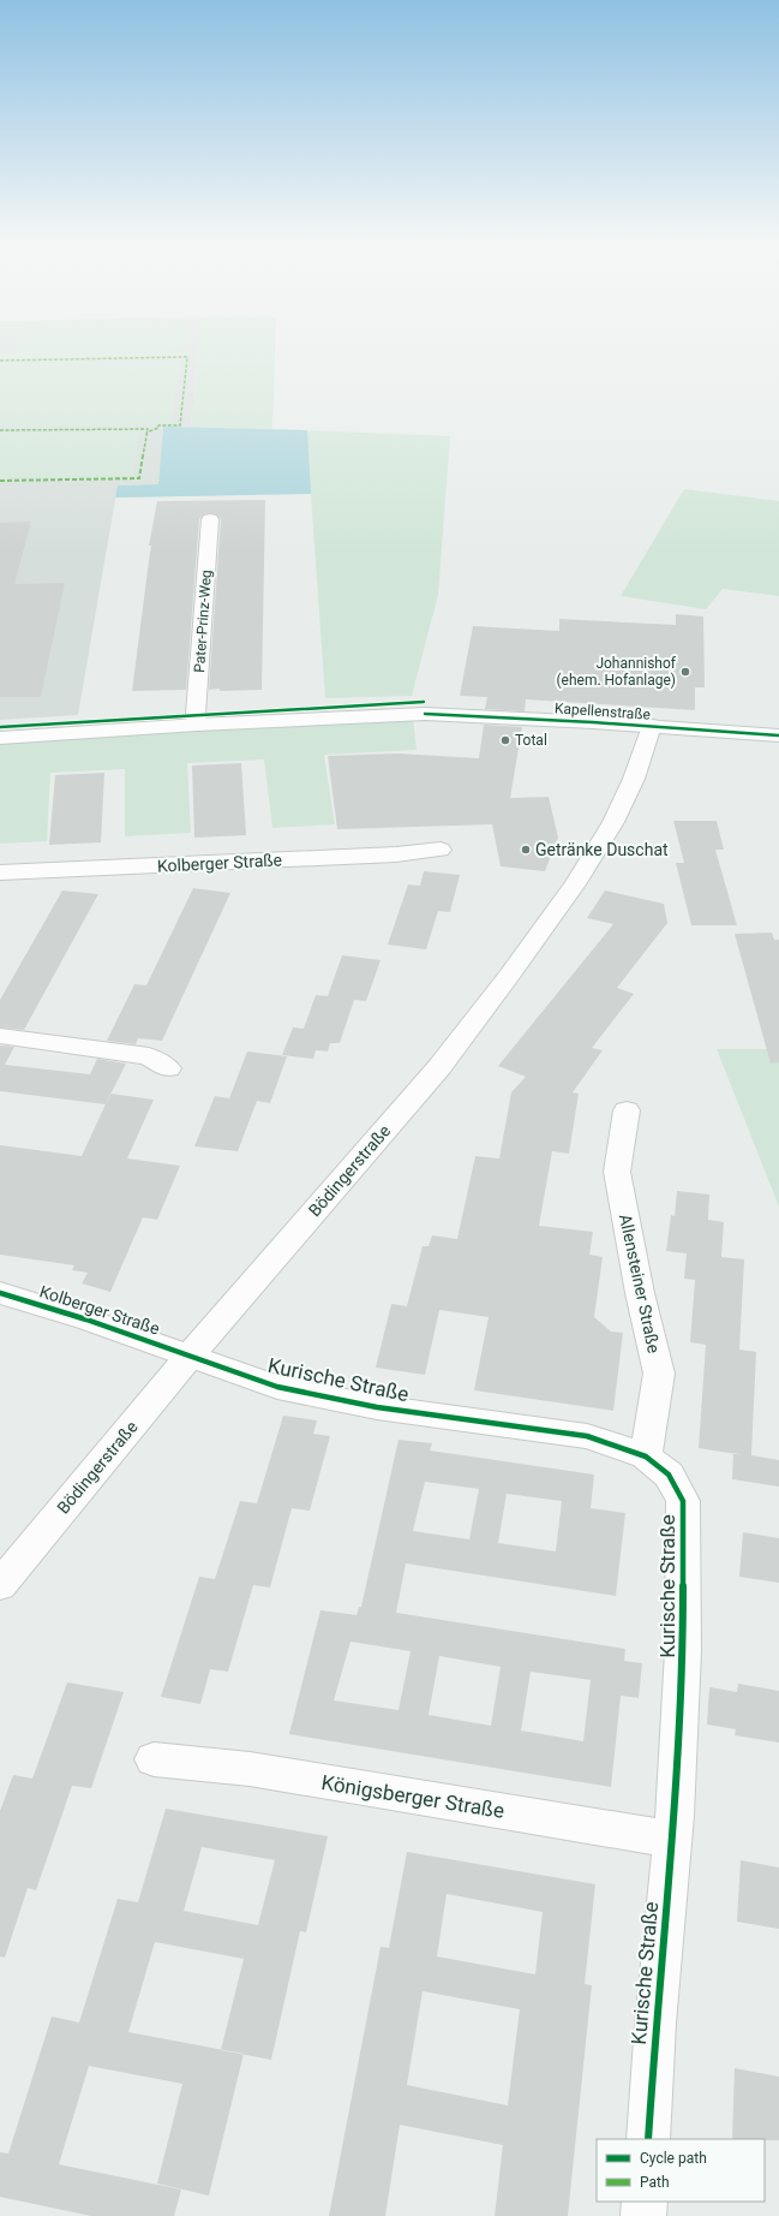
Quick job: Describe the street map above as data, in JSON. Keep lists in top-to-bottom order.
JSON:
{
  "streets": {
    "street": [
      "Pater-Prinz-Weg",
      "Kapellenstraße",
      "Kolberger Straße",
      "Bödingerstraße",
      "Allensteiner Straße",
      "Kurische Straße",
      "Königsberger Straße"
    ]
  },
  "crossings": [
    ["Pater-Prinz-Weg", "Kapellenstraße"],
    ["Kapellenstraße", "Bödingerstraße"],
    ["Kolberger Straße", "Bödingerstraße"],
    ["Kolberger Straße", "Kurische Straße"],
    ["Bödingerstraße", "Kurische Straße"],
    ["Allensteiner Straße", "Kurische Straße"],
    ["Kurische Straße", "Königsberger Straße"]
  ],
  "places": ["Johannishof (ehem. Hofanlage)", "Total", "Getränke Duschat"],
  "legend": ["Cycle path", "Path"]
}
